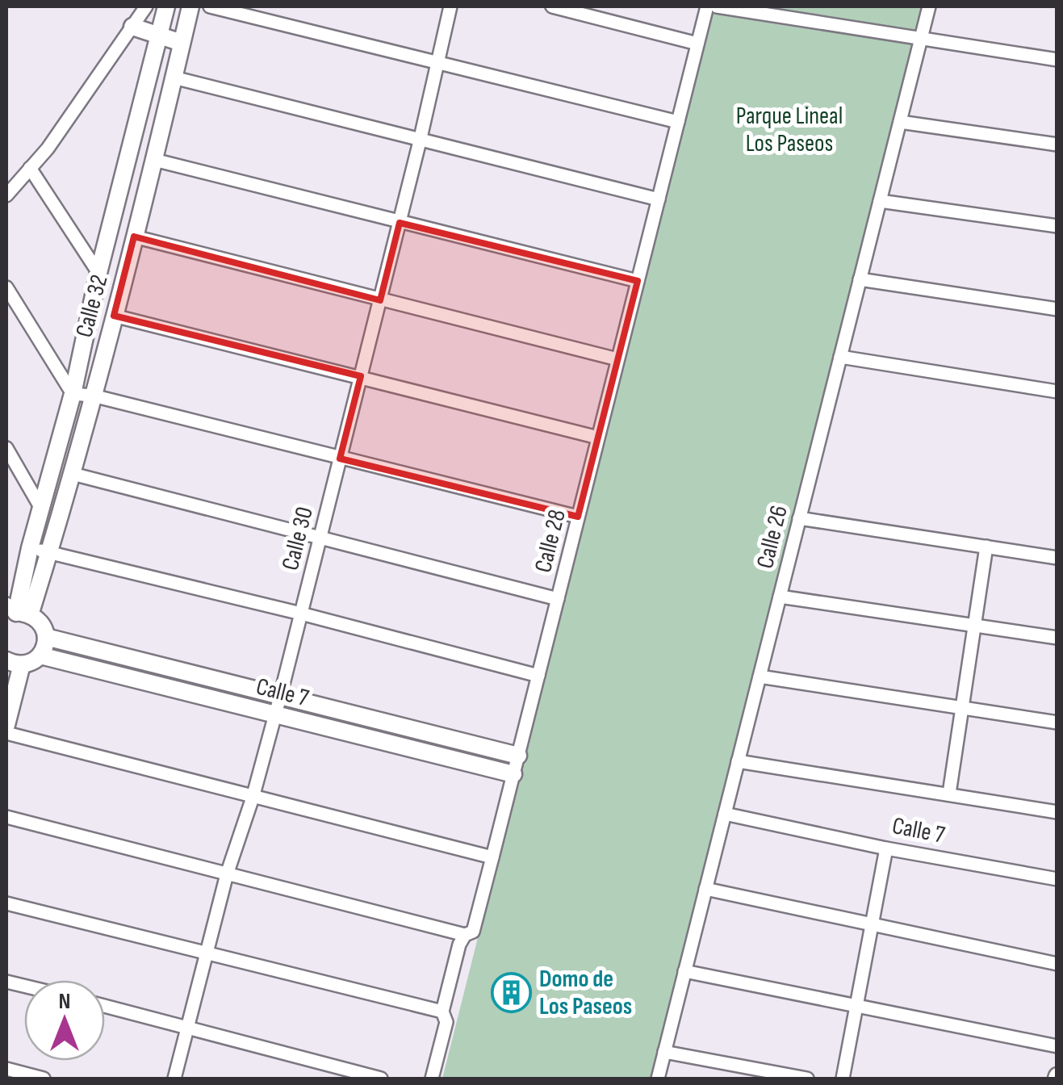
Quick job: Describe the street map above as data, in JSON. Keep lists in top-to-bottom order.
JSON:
{
  "streets": {
    "street": [
      "Calle 32",
      "Calle 26",
      "Calle 30",
      "Calle 28",
      "Calle 7"
    ]
  },
  "crossings": [
    ["Calle 26", "Calle 7"],
    ["Calle 30", "Calle 7"],
    ["Calle 28", "Calle 7"]
  ],
  "parks": ["Parque Lineal Los Paseos"],
  "places": {
    "building": ["Domo de Los Paseos"]
  },
  "north": "top"
}
